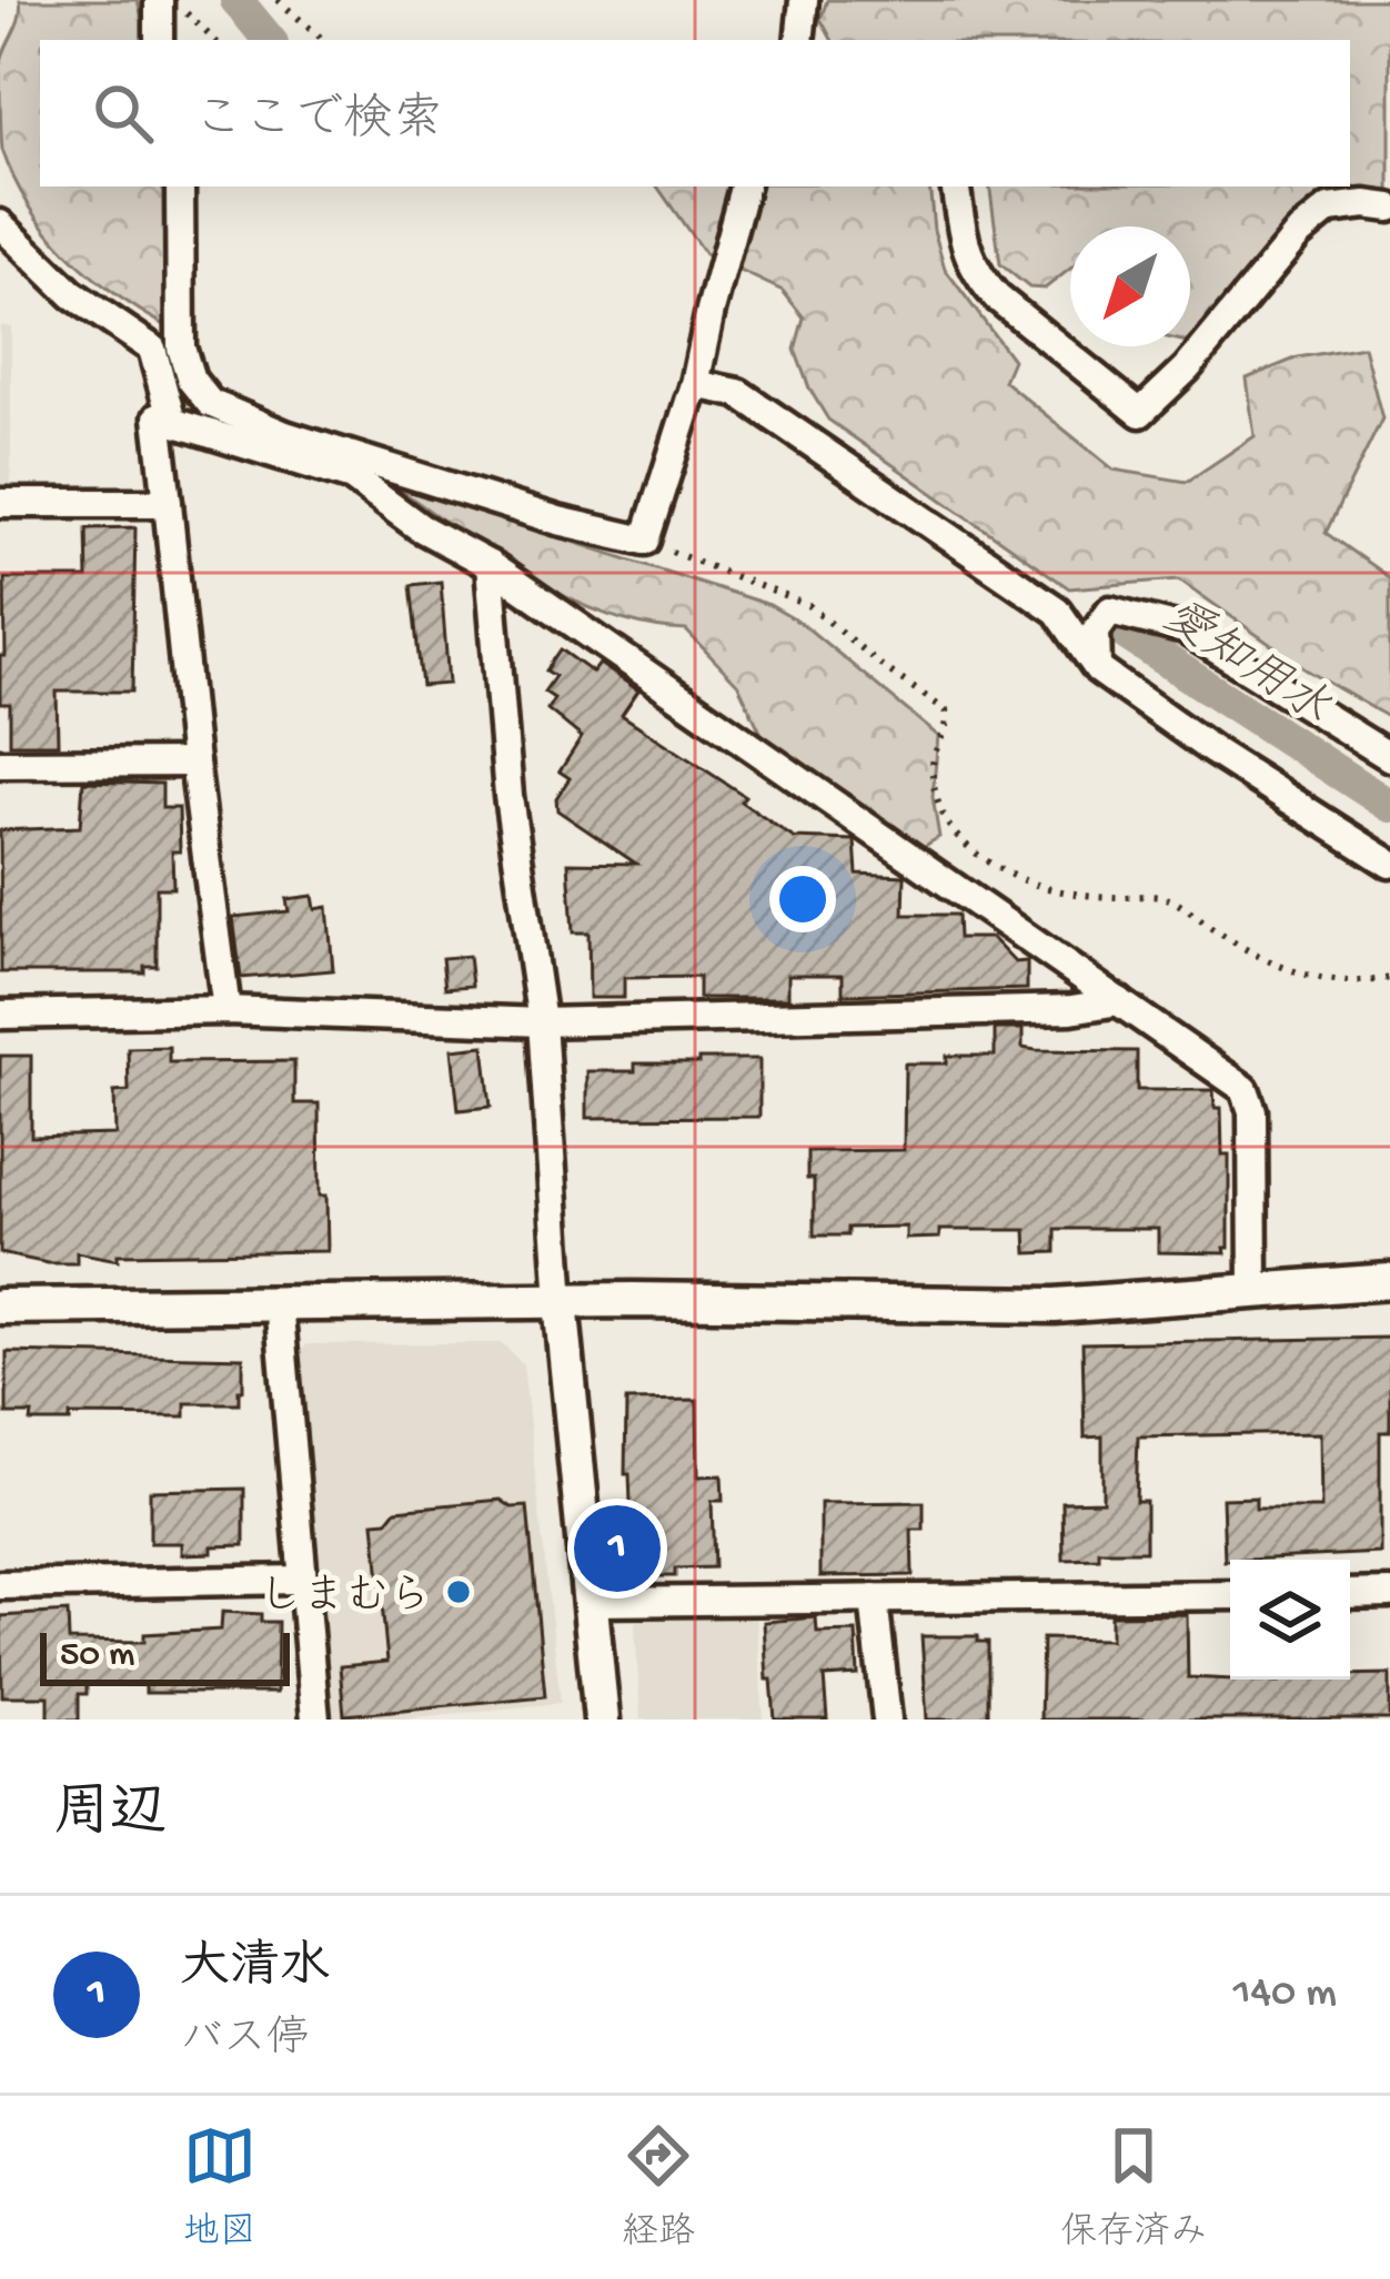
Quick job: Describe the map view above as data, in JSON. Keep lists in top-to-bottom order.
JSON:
{
  "water": ["愛知用水"],
  "places": ["しまむら"],
  "scale_bar": "50 m",
  "north": "bottom left",
  "page": {
    "search": "ここで検索",
    "pins": "1",
    "scale": "50 m",
    "heading": "周辺",
    "list": [
      {
        "mark": "1",
        "name": "大清水",
        "note": "バス停",
        "value": "140 m"
      }
    ],
    "nav": ["地図", "経路", "保存済み"]
  }
}
